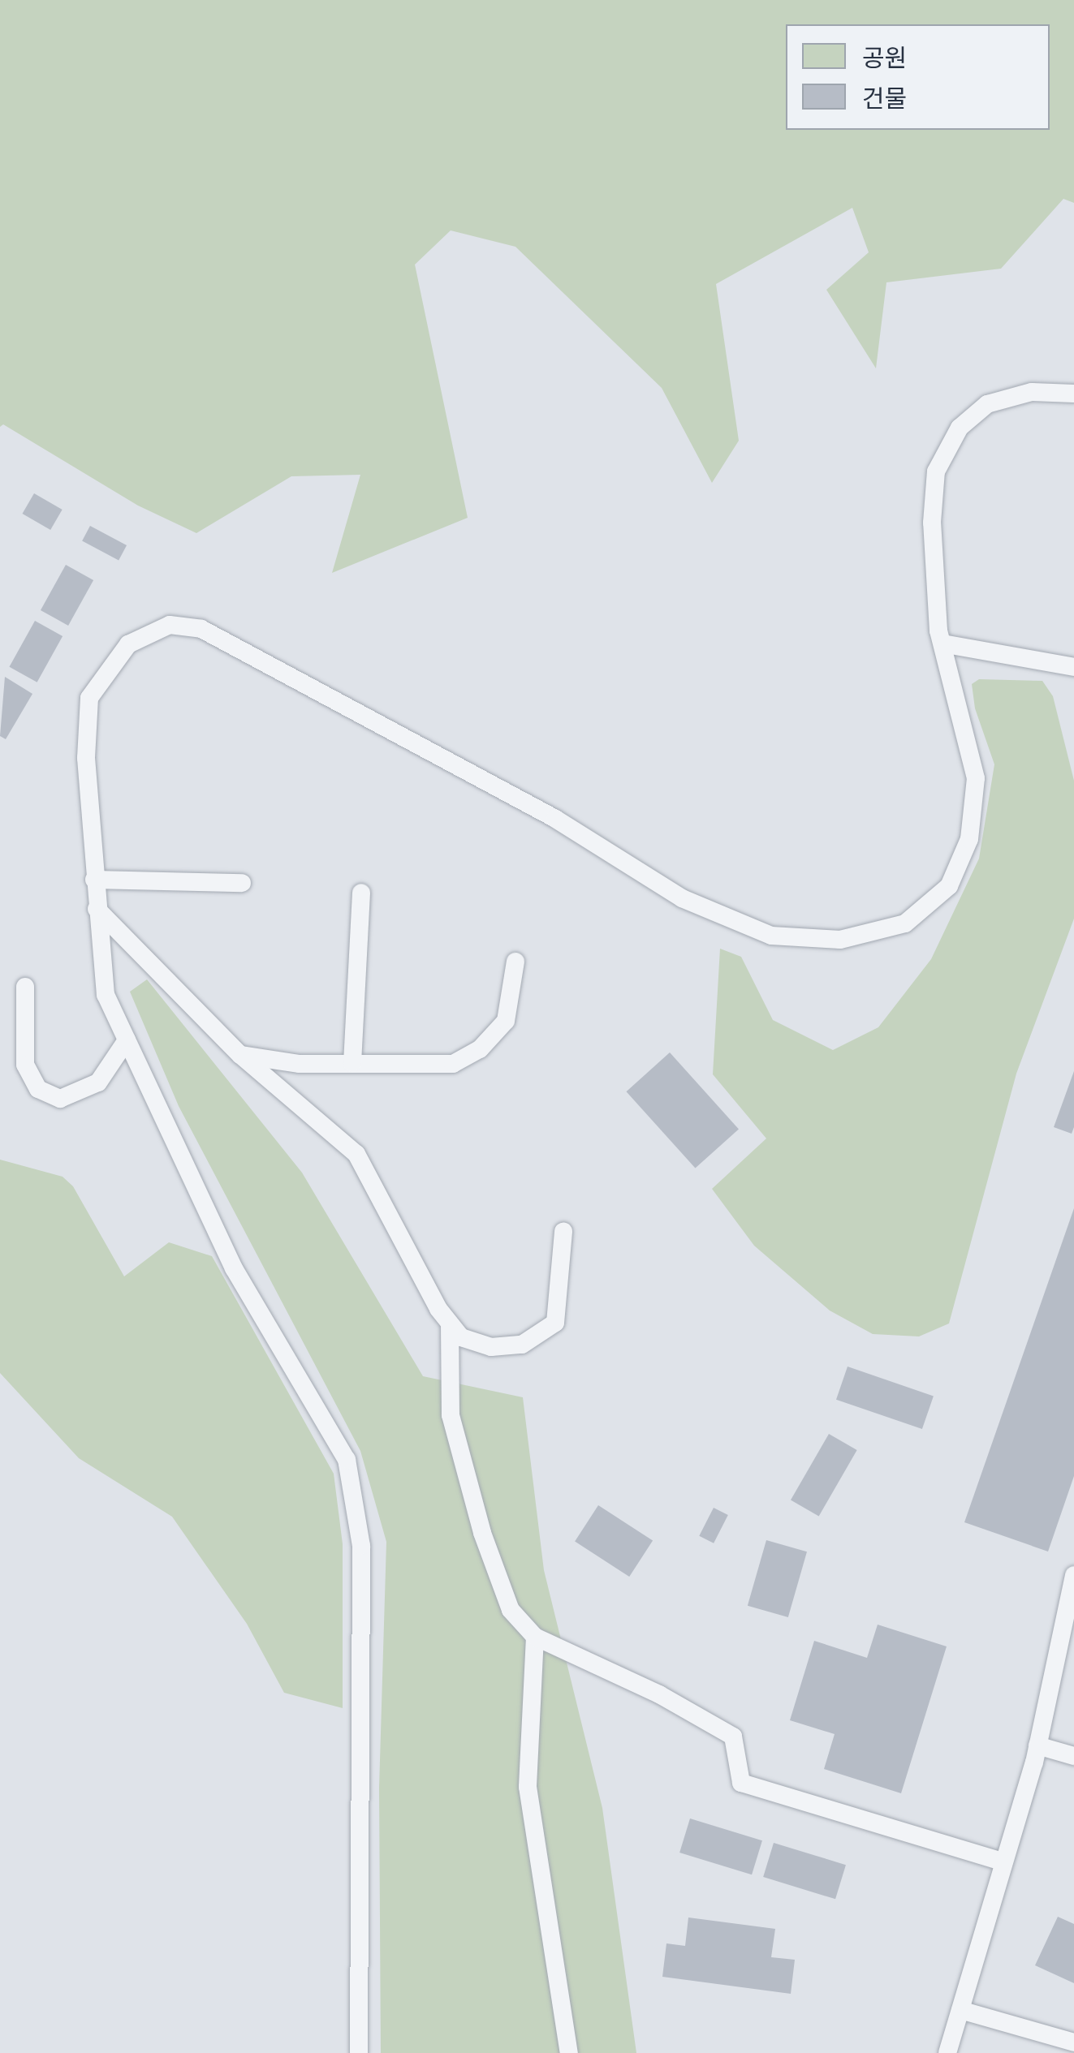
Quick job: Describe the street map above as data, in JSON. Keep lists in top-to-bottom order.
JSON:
{
  "legend": ["공원", "건물"]
}
